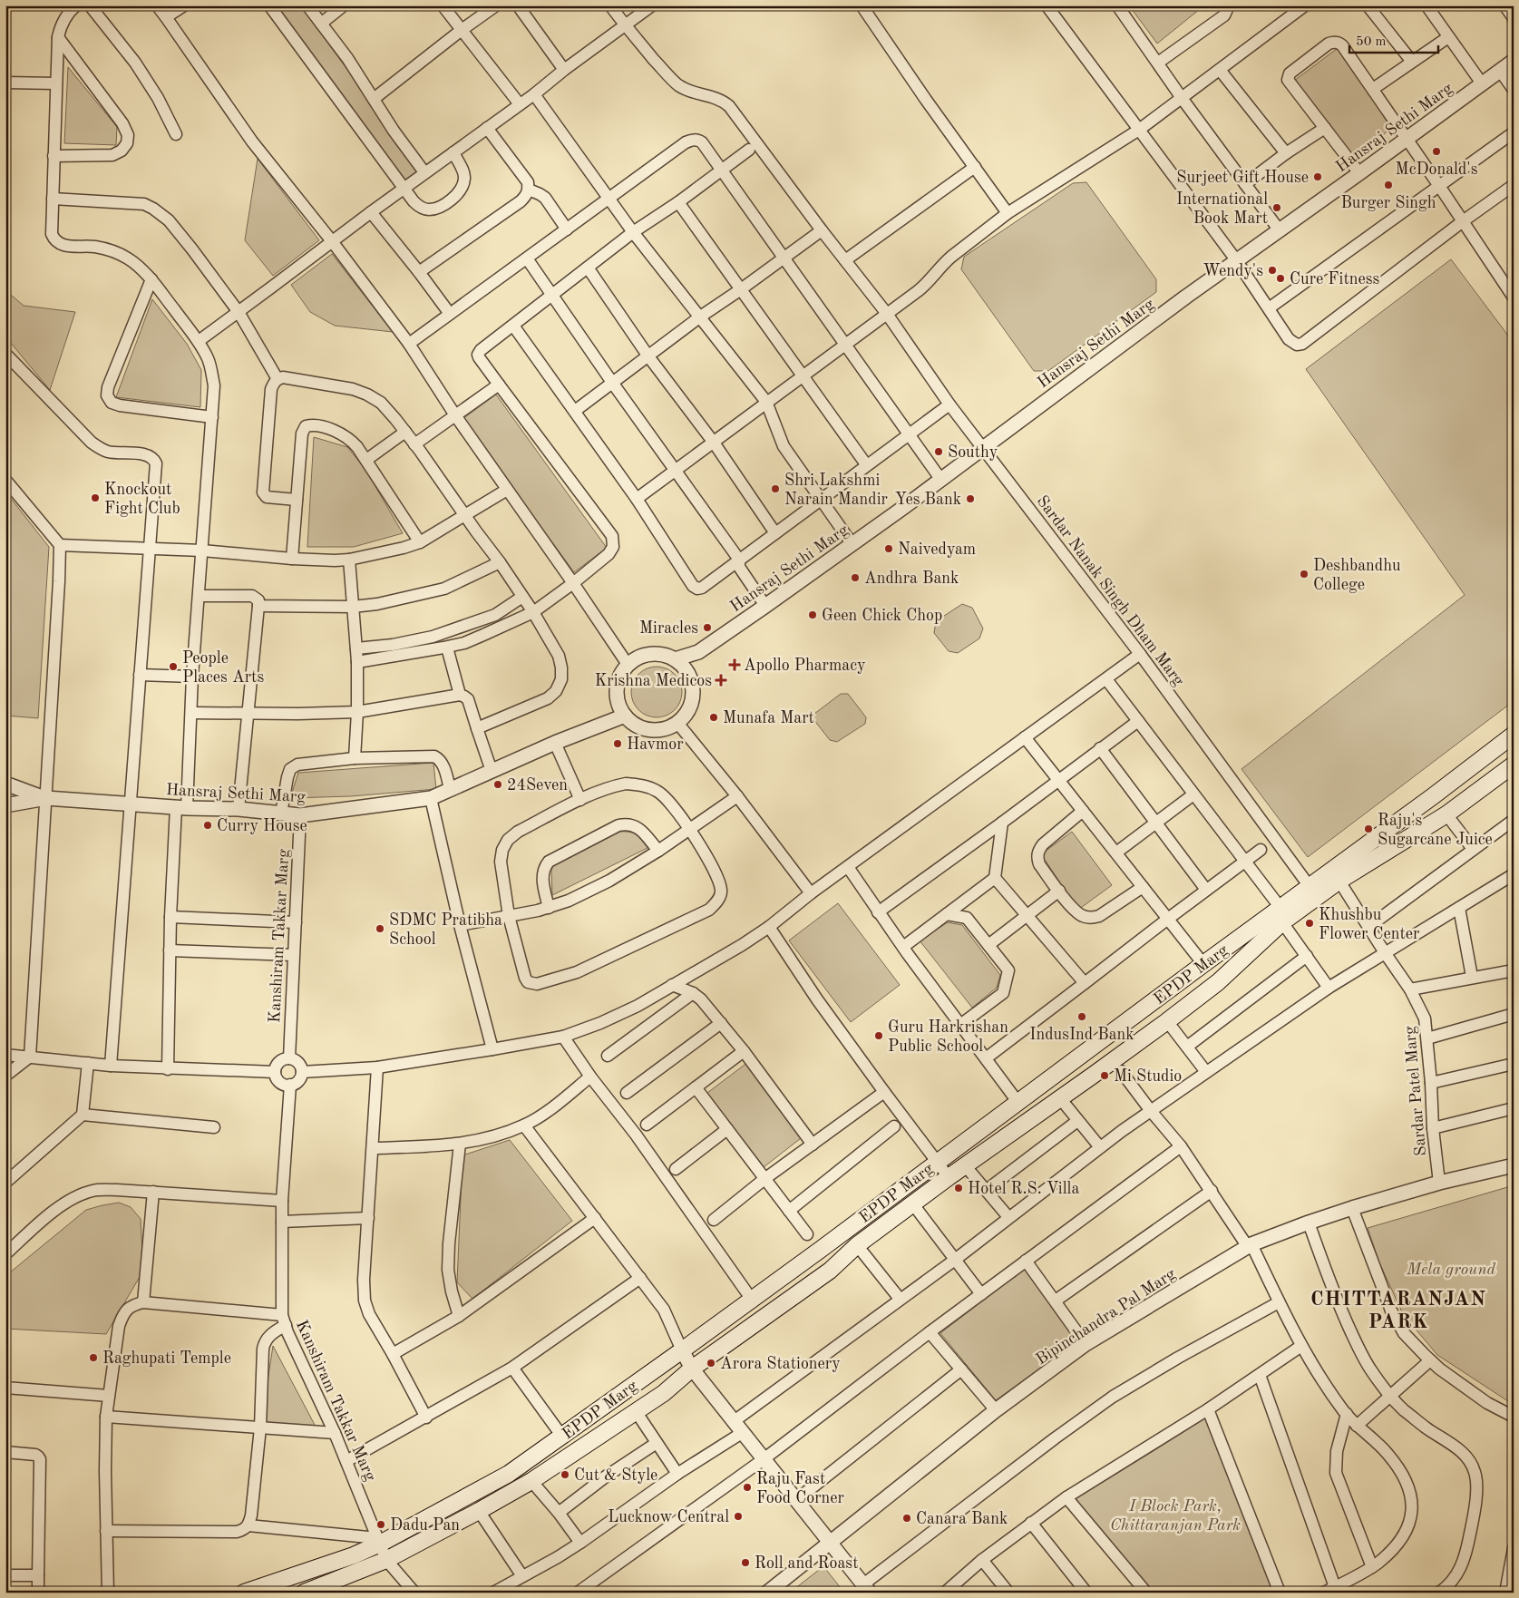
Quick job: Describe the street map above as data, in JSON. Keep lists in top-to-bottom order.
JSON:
{
  "streets": {
    "main road": ["EPDP Marg"],
    "street": [
      "Hansraj Sethi Marg",
      "Sardar Nanak Singh Dham Marg",
      "Kanshiram Takkar Marg",
      "Sardar Patel Marg",
      "Bipinchandra Pal Marg"
    ]
  },
  "crossings": [
    ["Hansraj Sethi Marg", "Sardar Nanak Singh Dham Marg"],
    ["Hansraj Sethi Marg", "Kanshiram Takkar Marg"],
    ["Sardar Nanak Singh Dham Marg", "EPDP Marg"],
    ["Kanshiram Takkar Marg", "EPDP Marg"],
    ["EPDP Marg", "Sardar Patel Marg"],
    ["Sardar Patel Marg", "Bipinchandra Pal Marg"]
  ],
  "districts": ["CHITTARANJAN PARK"],
  "parks": ["Mela ground", "I Block Park, Chittaranjan Park"],
  "places": {
    "other": [
      "McDonald's",
      "Surjeet Gift House",
      "Burger Singh",
      "International Book Mart",
      "Wendy's",
      "Cure Fitness",
      "Southy",
      "Shri Lakshmi Narain Mandir",
      "Knockout Fight Club",
      "Yes Bank",
      "Naivedyam",
      "Deshbandhu College",
      "Andhra Bank",
      "Geen Chick Chop",
      "Miracles",
      "People Places Arts",
      "Munafa Mart",
      "Havmor",
      "24Seven",
      "Curry House",
      "Raju's Sugarcane Juice",
      "Khushbu Flower Center",
      "SDMC Pratibha School",
      "IndusInd Bank",
      "Guru Harkrishan Public School",
      "Mi Studio",
      "Hotel R.S. Villa",
      "Raghupati Temple",
      "Arora Stationery",
      "Cut & Style",
      "Raju Fast Food Corner",
      "Lucknow Central",
      "Canara Bank",
      "Dadu Pan",
      "Roll and Roast"
    ],
    "health": ["Apollo Pharmacy", "Krishna Medicos"]
  },
  "scale_bar": "50 m"
}
